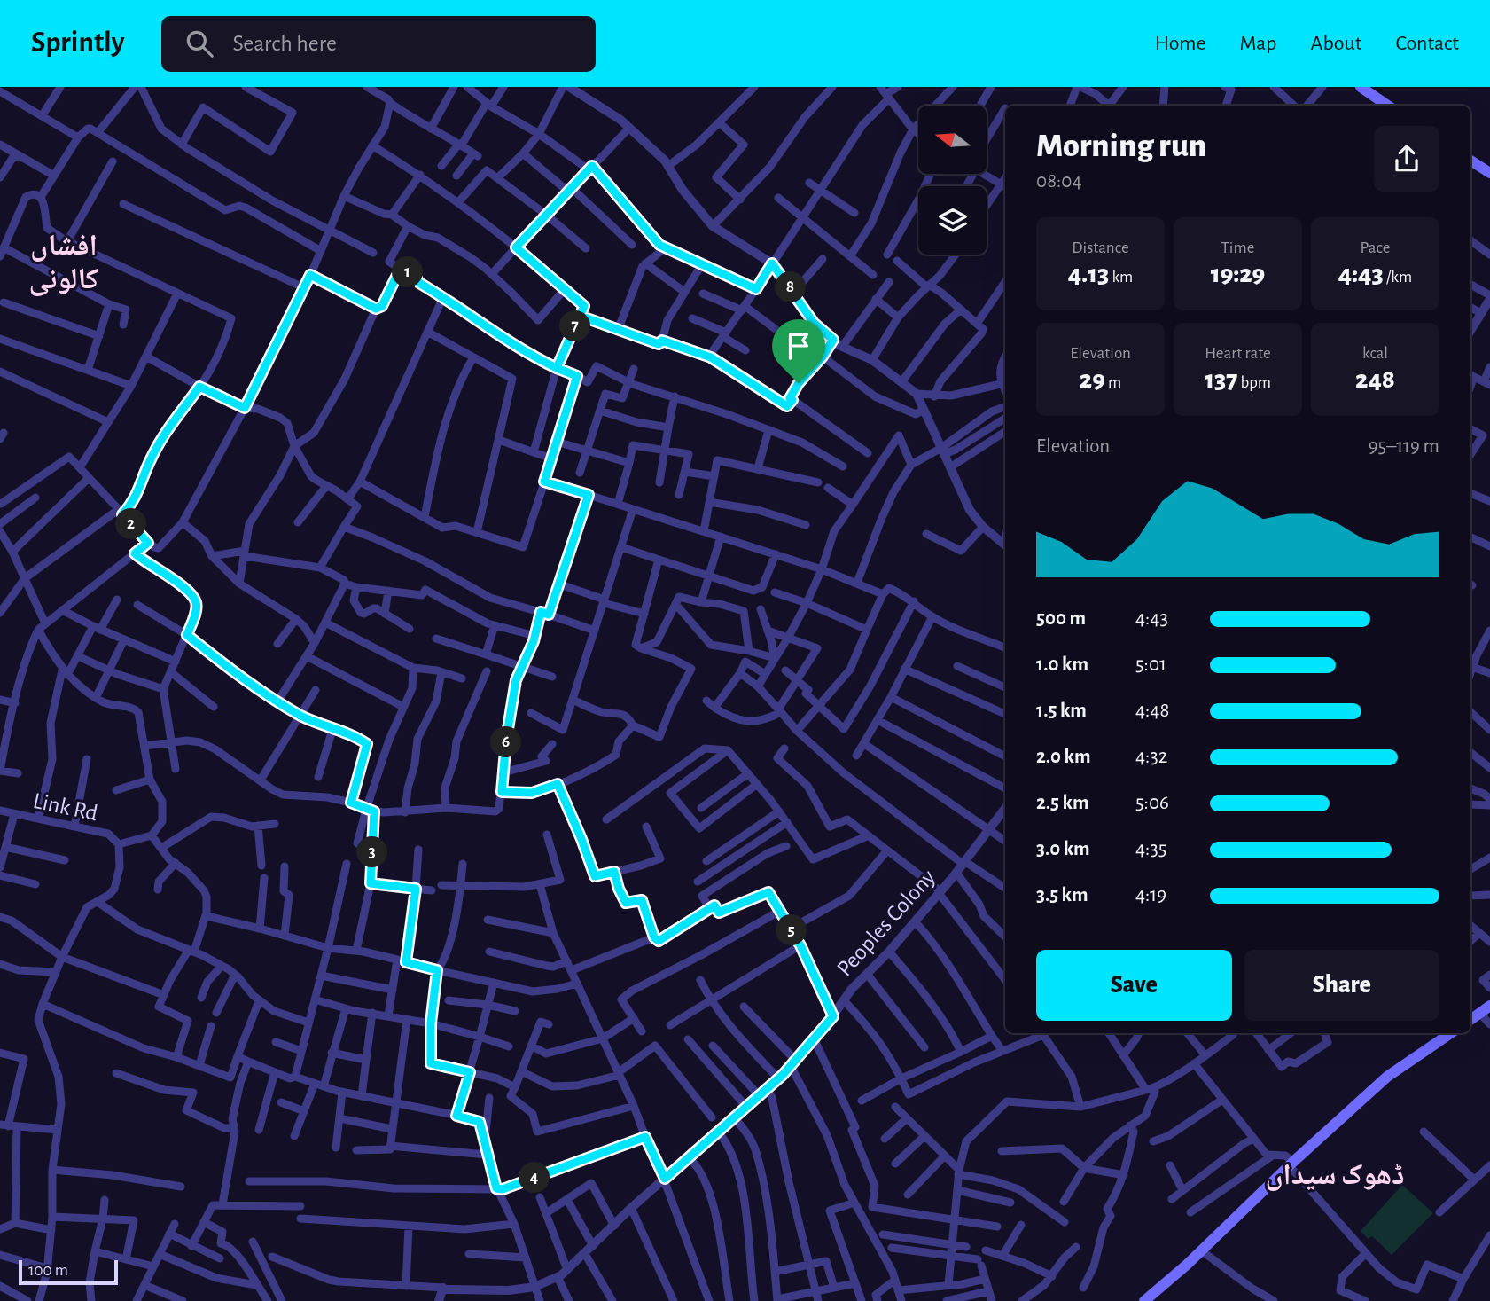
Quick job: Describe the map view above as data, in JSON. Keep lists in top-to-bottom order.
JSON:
{
  "streets": {
    "street": ["Link Rd", "Peoples Colony"]
  },
  "districts": ["افشاں کالونی", "ڈھوک سیداں"],
  "scale_bar": "100 m",
  "north": "left",
  "page": {
    "header": "Sprintly",
    "search": "Search here",
    "nav": [
      "Home",
      "Map",
      "About",
      "Contact"
    ],
    "heading": ["Morning run", "08:04"],
    "stats": [
      ["Distance", "4.13 km"],
      ["Time", "19:29"],
      ["Pace", "4:43 /km"],
      ["Elevation", "29 m"],
      ["Heart rate", "137 bpm"],
      ["kcal", "248"]
    ],
    "pins": [
      "1",
      "8",
      "7",
      "2",
      "6",
      "3",
      "5",
      "4"
    ],
    "chart": ["Elevation", "95–119 m"],
    "list": [
      {
        "name": "500 m",
        "note": "4:43"
      },
      {
        "name": "1.0 km",
        "note": "5:01"
      },
      {
        "name": "1.5 km",
        "note": "4:48"
      },
      {
        "name": "2.0 km",
        "note": "4:32"
      },
      {
        "name": "2.5 km",
        "note": "5:06"
      },
      {
        "name": "3.0 km",
        "note": "4:35"
      },
      {
        "name": "3.5 km",
        "note": "4:19"
      }
    ],
    "buttons": ["Save", "Share"],
    "scale": "100 m"
  }
}
